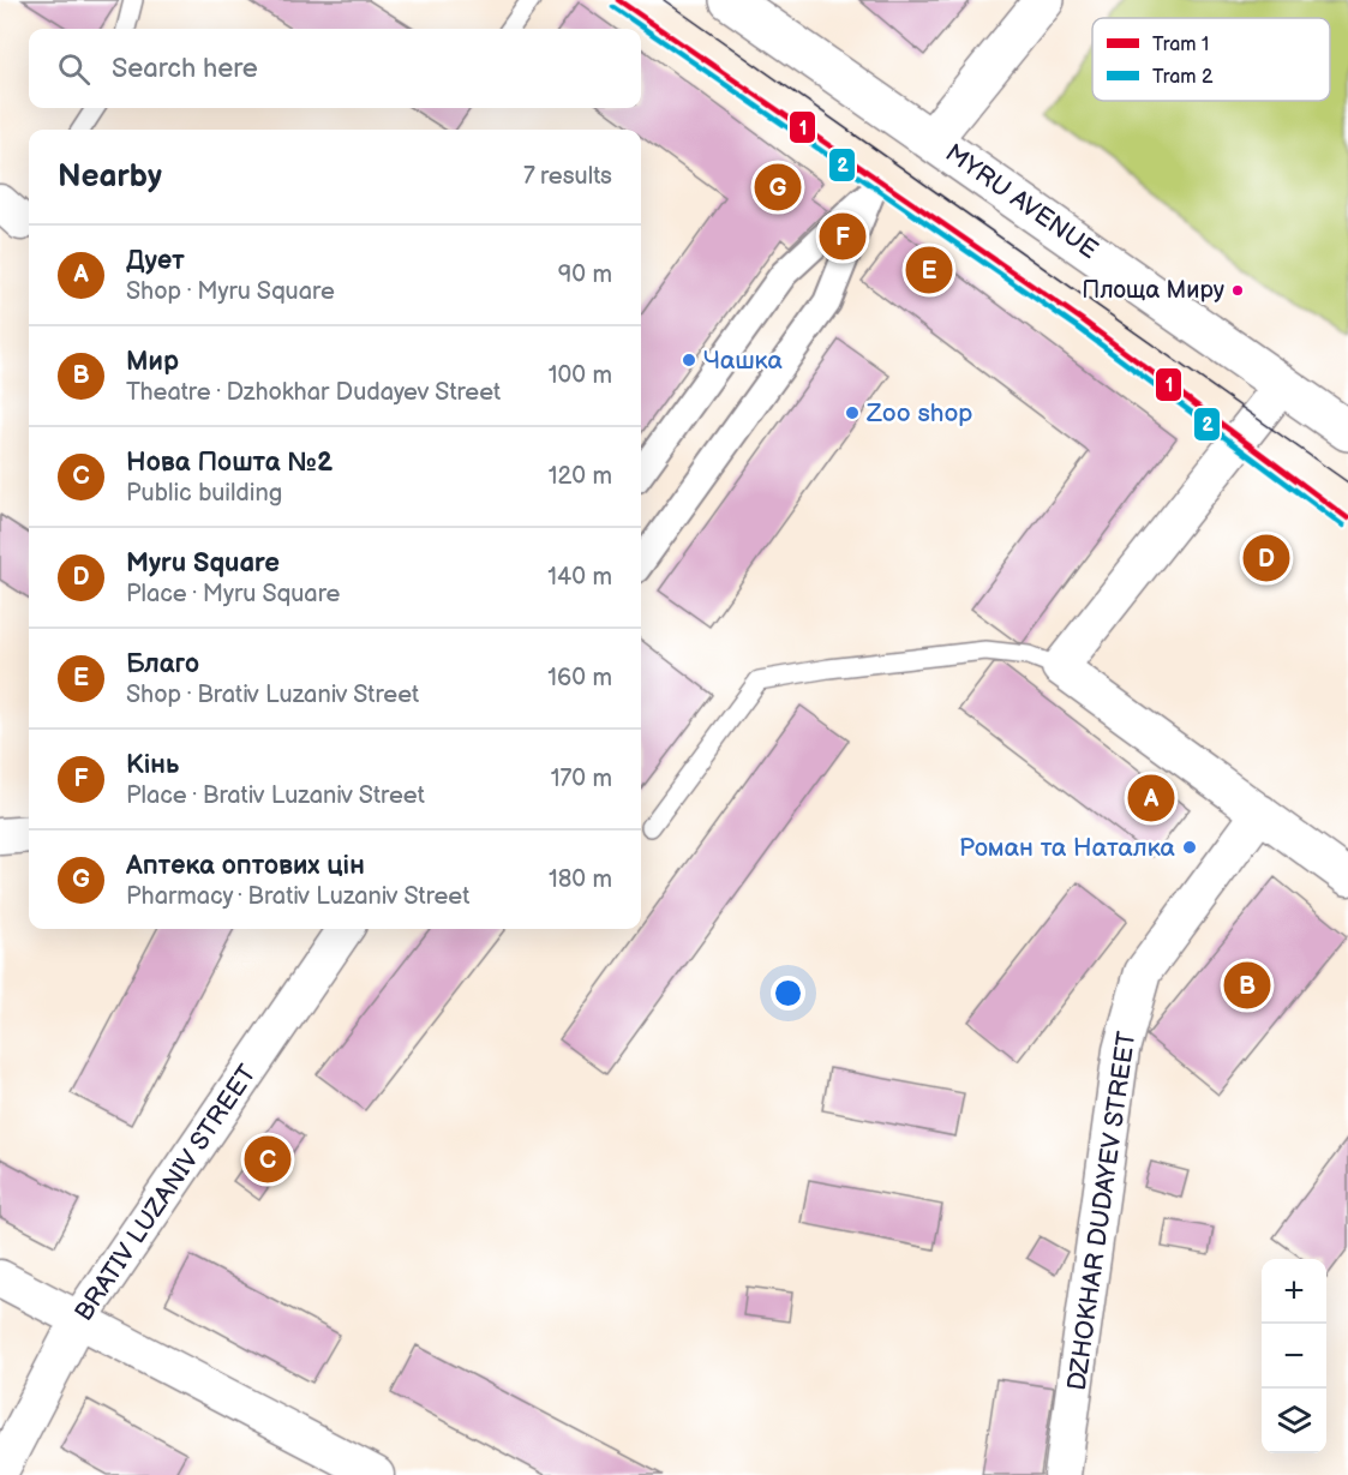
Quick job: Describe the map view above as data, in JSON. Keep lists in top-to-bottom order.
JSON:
{
  "streets": {
    "main road": ["MYRU AVENUE"],
    "street": ["BRATIV LUZANIV STREET", "DZHOKHAR DUDAYEV STREET"]
  },
  "places": [
    "Площа Миру",
    "Чашка",
    "Zoo shop",
    "Роман та Наталка"
  ],
  "lines": ["tram line 1", "tram line 2"],
  "legend": ["Tram 1", "Tram 2"],
  "page": {
    "search": "Search here",
    "heading": ["Nearby", "7 results"],
    "pins": [
      "G",
      "F",
      "E",
      "D",
      "A",
      "B",
      "C"
    ],
    "list": [
      {
        "mark": "A",
        "name": "Дует",
        "note": "Shop · Myru Square",
        "value": "90 m"
      },
      {
        "mark": "B",
        "name": "Мир",
        "note": "Theatre · Dzhokhar Dudayev Street",
        "value": "100 m"
      },
      {
        "mark": "C",
        "name": "Нова Пошта №2",
        "note": "Public building",
        "value": "120 m"
      },
      {
        "mark": "D",
        "name": "Myru Square",
        "note": "Place · Myru Square",
        "value": "140 m"
      },
      {
        "mark": "E",
        "name": "Благо",
        "note": "Shop · Brativ Luzaniv Street",
        "value": "160 m"
      },
      {
        "mark": "F",
        "name": "Кінь",
        "note": "Place · Brativ Luzaniv Street",
        "value": "170 m"
      },
      {
        "mark": "G",
        "name": "Аптека оптових цін",
        "note": "Pharmacy · Brativ Luzaniv Street",
        "value": "180 m"
      }
    ],
    "map_buttons": ["+", "−"]
  }
}
